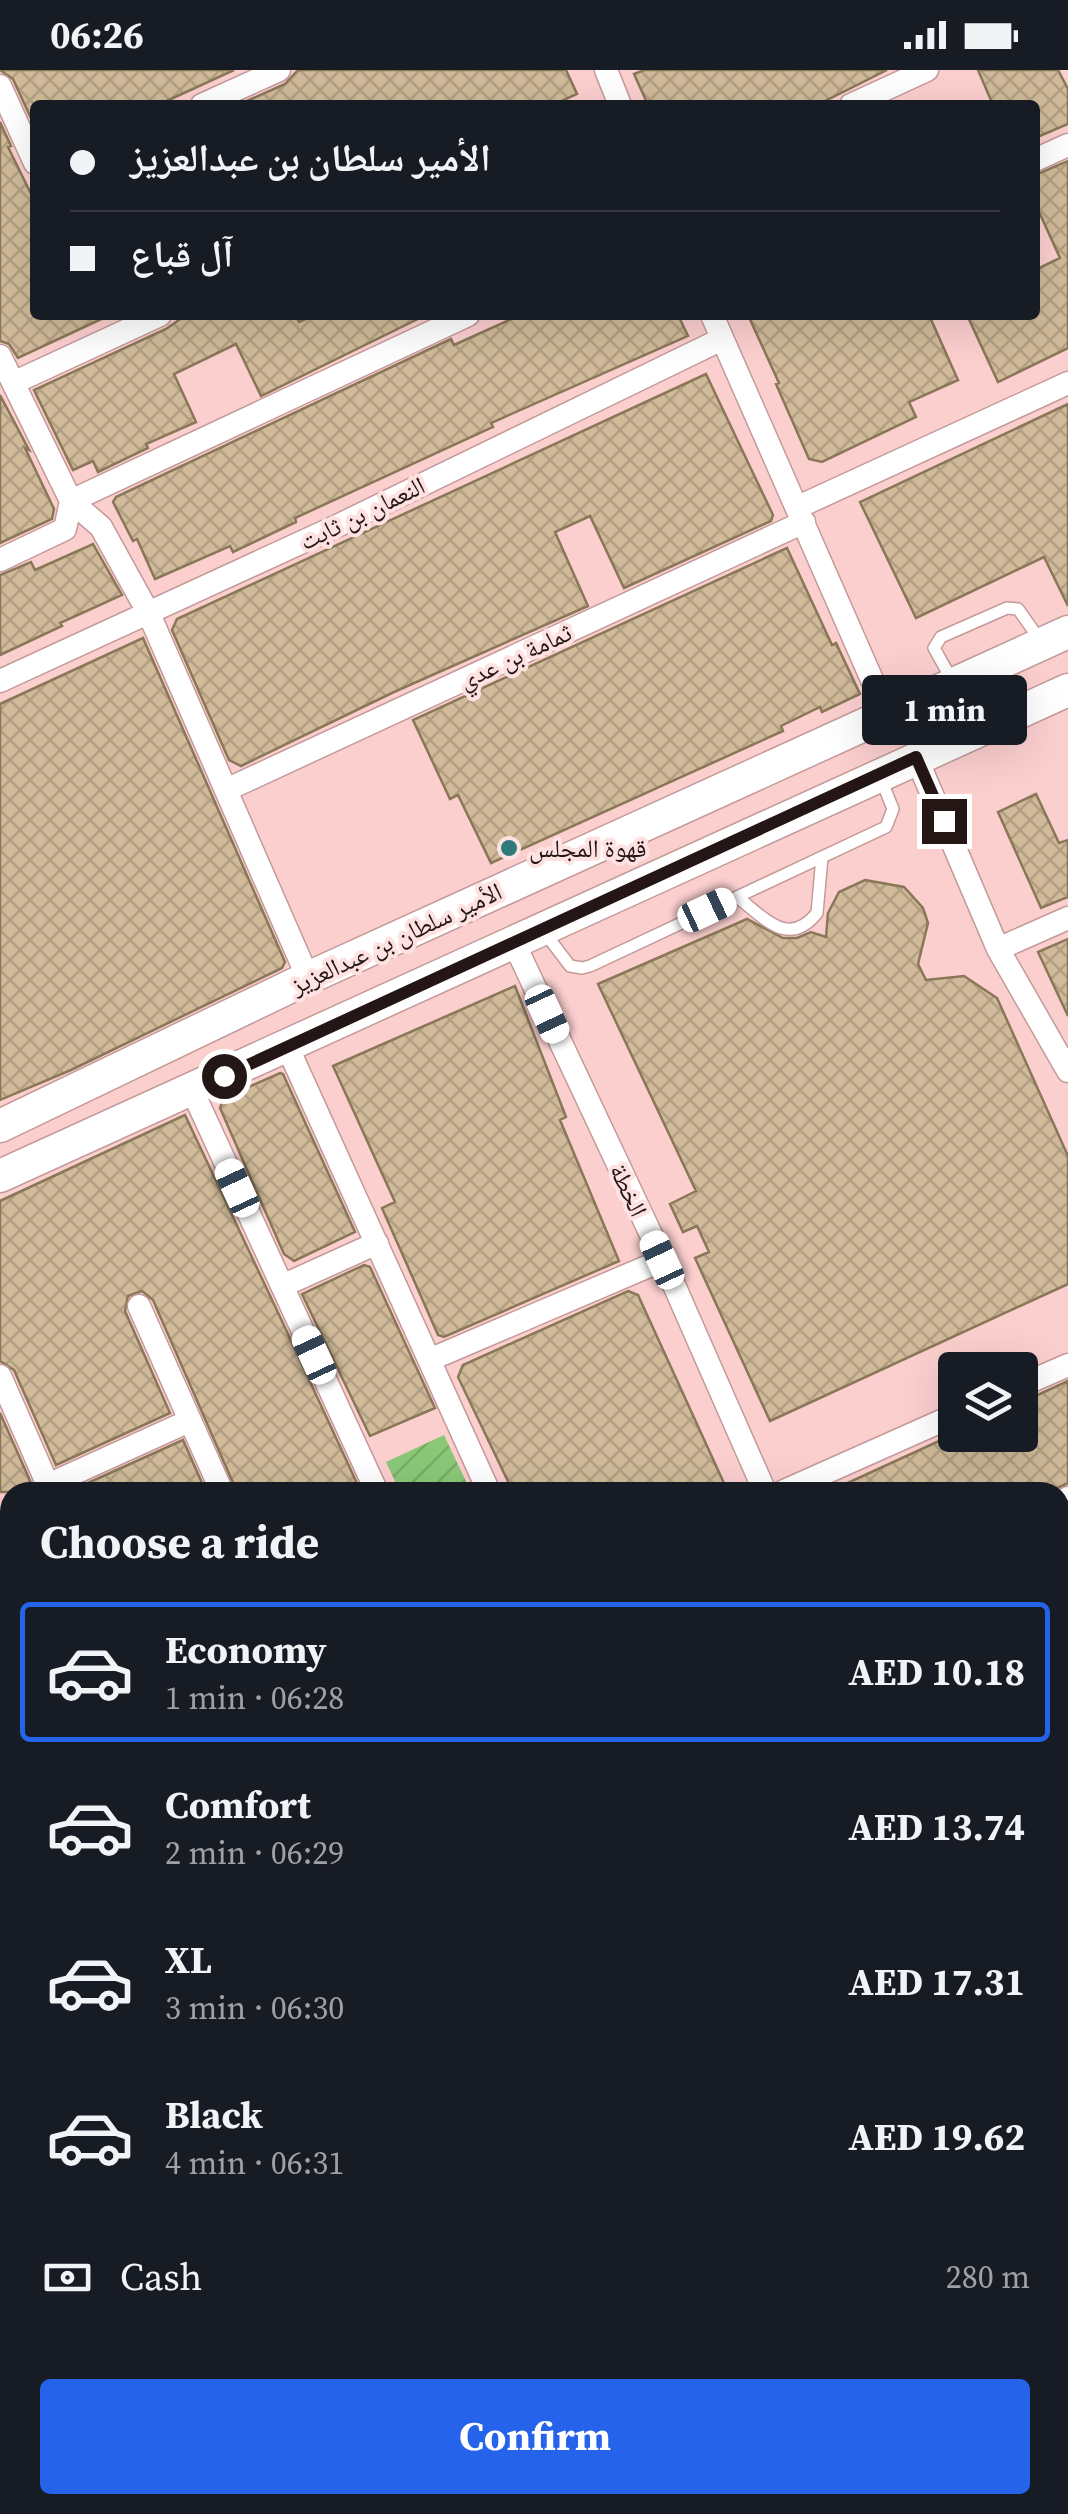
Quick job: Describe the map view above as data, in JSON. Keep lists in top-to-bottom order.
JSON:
{
  "streets": {
    "street": [
      "النعمان بن ثابت",
      "ثمامة بن عدي",
      "الأمير سلطان بن عبدالعزيز",
      "الخطة"
    ]
  },
  "crossings": [
    ["الأمير سلطان بن عبدالعزيز", "الخطة"]
  ],
  "places": ["قهوة المجلس"],
  "page": {
    "status": "06:26",
    "banner": ["الأمير سلطان بن عبدالعزيز", "آل قباع"],
    "bubble": "1 min",
    "heading": "Choose a ride",
    "list": [
      {
        "name": "Economy",
        "note": "1 min · 06:28",
        "value": "AED 10.18"
      },
      {
        "name": "Comfort",
        "note": "2 min · 06:29",
        "value": "AED 13.74"
      },
      {
        "name": "XL",
        "note": "3 min · 06:30",
        "value": "AED 17.31"
      },
      {
        "name": "Black",
        "note": "4 min · 06:31",
        "value": "AED 19.62"
      }
    ],
    "pay": ["Cash", "280 m"],
    "buttons": "Confirm"
  }
}
